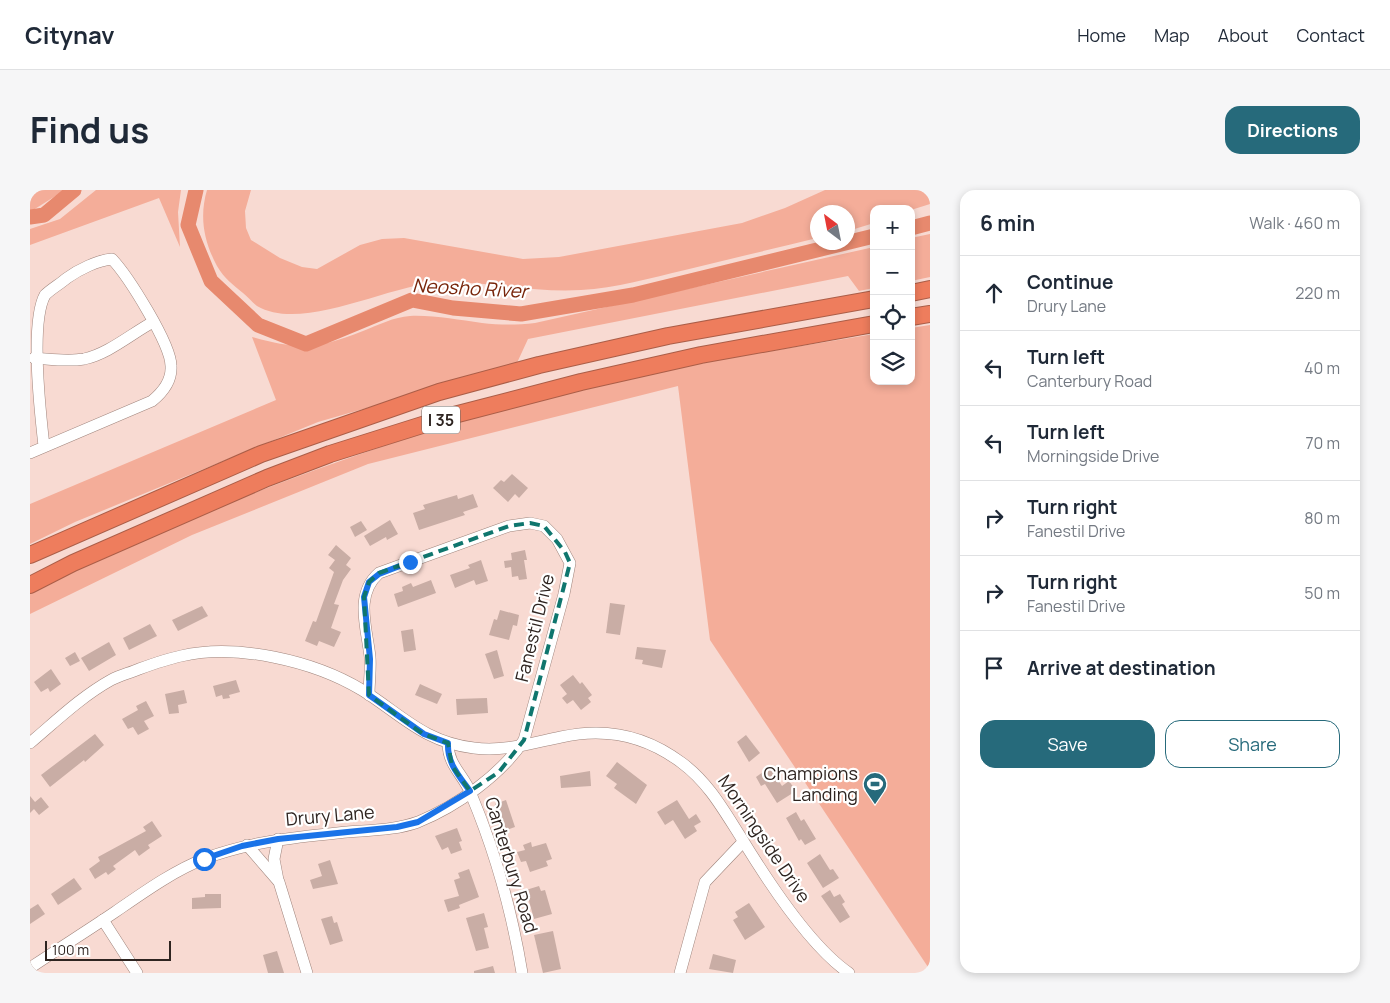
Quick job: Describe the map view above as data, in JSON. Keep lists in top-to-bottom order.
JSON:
{
  "streets": {
    "highway": ["I 35"],
    "street": [
      "Fanestil Drive",
      "Drury Lane",
      "Morningside Drive",
      "Canterbury Road"
    ]
  },
  "crossings": [
    ["Fanestil Drive", "Drury Lane"],
    ["Fanestil Drive", "Morningside Drive"],
    ["Drury Lane", "Morningside Drive"],
    ["Drury Lane", "Canterbury Road"],
    ["Morningside Drive", "Canterbury Road"]
  ],
  "water": ["Neosho River"],
  "places": {
    "sports": ["Champions Landing"]
  },
  "scale_bar": "100 m",
  "north": "top left",
  "page": {
    "header": "Citynav",
    "nav": [
      "Home",
      "Map",
      "About",
      "Contact"
    ],
    "title": "Find us",
    "buttons": [
      "Directions",
      ["Save", "Share"]
    ],
    "heading": ["6 min", "Walk · 460 m"],
    "map_buttons": ["+", "−"],
    "list": [
      ["Continue", "Drury Lane", "220 m"],
      ["Turn left", "Canterbury Road", "40 m"],
      ["Turn left", "Morningside Drive", "70 m"],
      ["Turn right", "Fanestil Drive", "80 m"],
      ["Turn right", "Fanestil Drive", "50 m"],
      "Arrive at destination"
    ],
    "scale": "100 m"
  }
}
